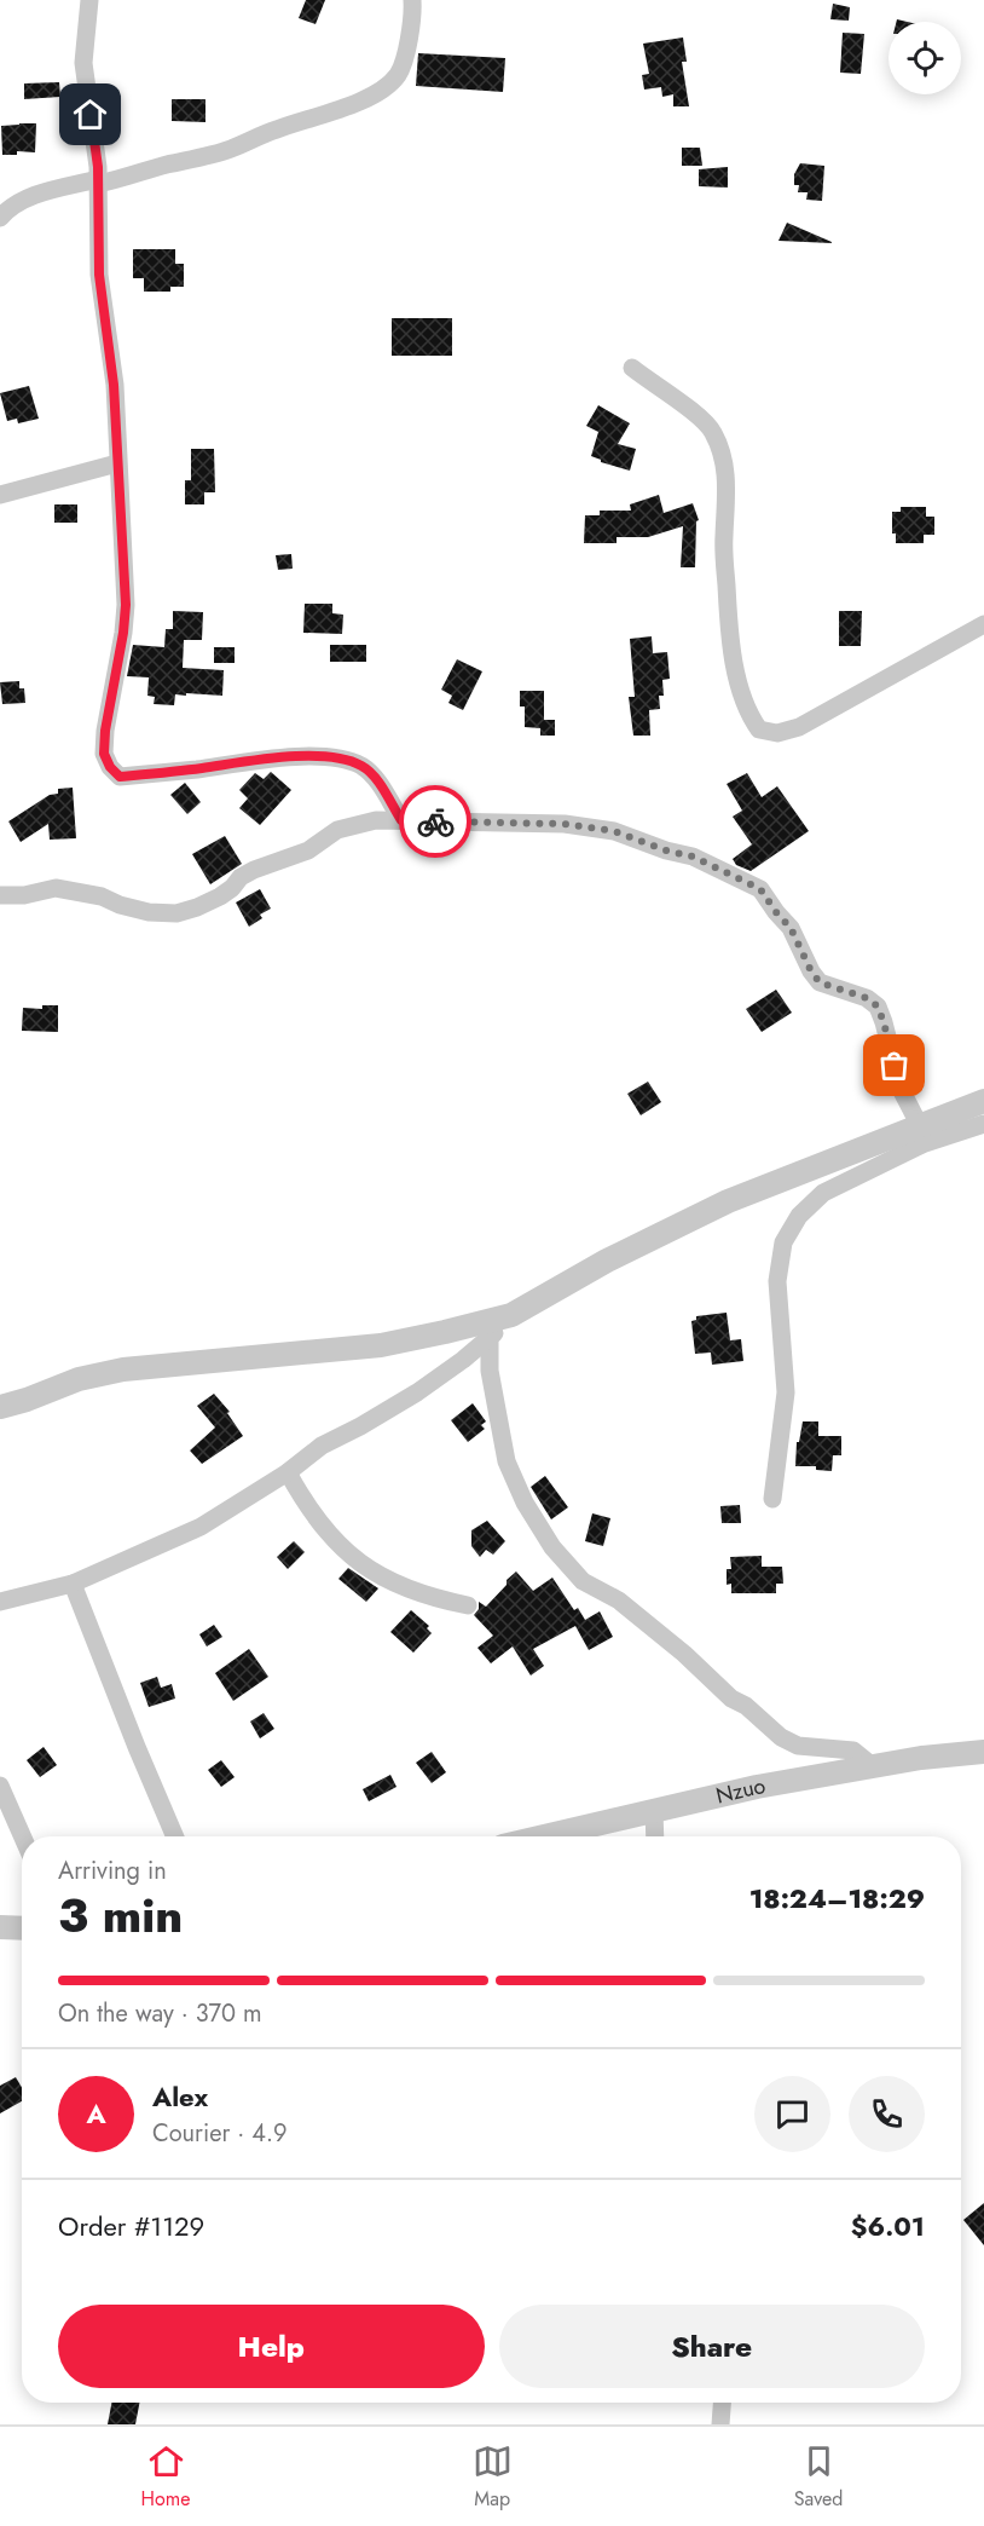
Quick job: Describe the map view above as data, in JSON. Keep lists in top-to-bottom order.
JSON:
{
  "streets": {
    "street": ["Nzuo"]
  },
  "page": {
    "heading": ["3 min", "Arriving in", "18:24–18:29"],
    "panel": [
      "Alex",
      "Courier · 4.9",
      "Order #1129",
      "$6.01"
    ],
    "bar": "On the way · 370 m",
    "round": "A",
    "buttons": ["Help", "Share"],
    "tabs": ["Home", "Map", "Saved"]
  }
}
